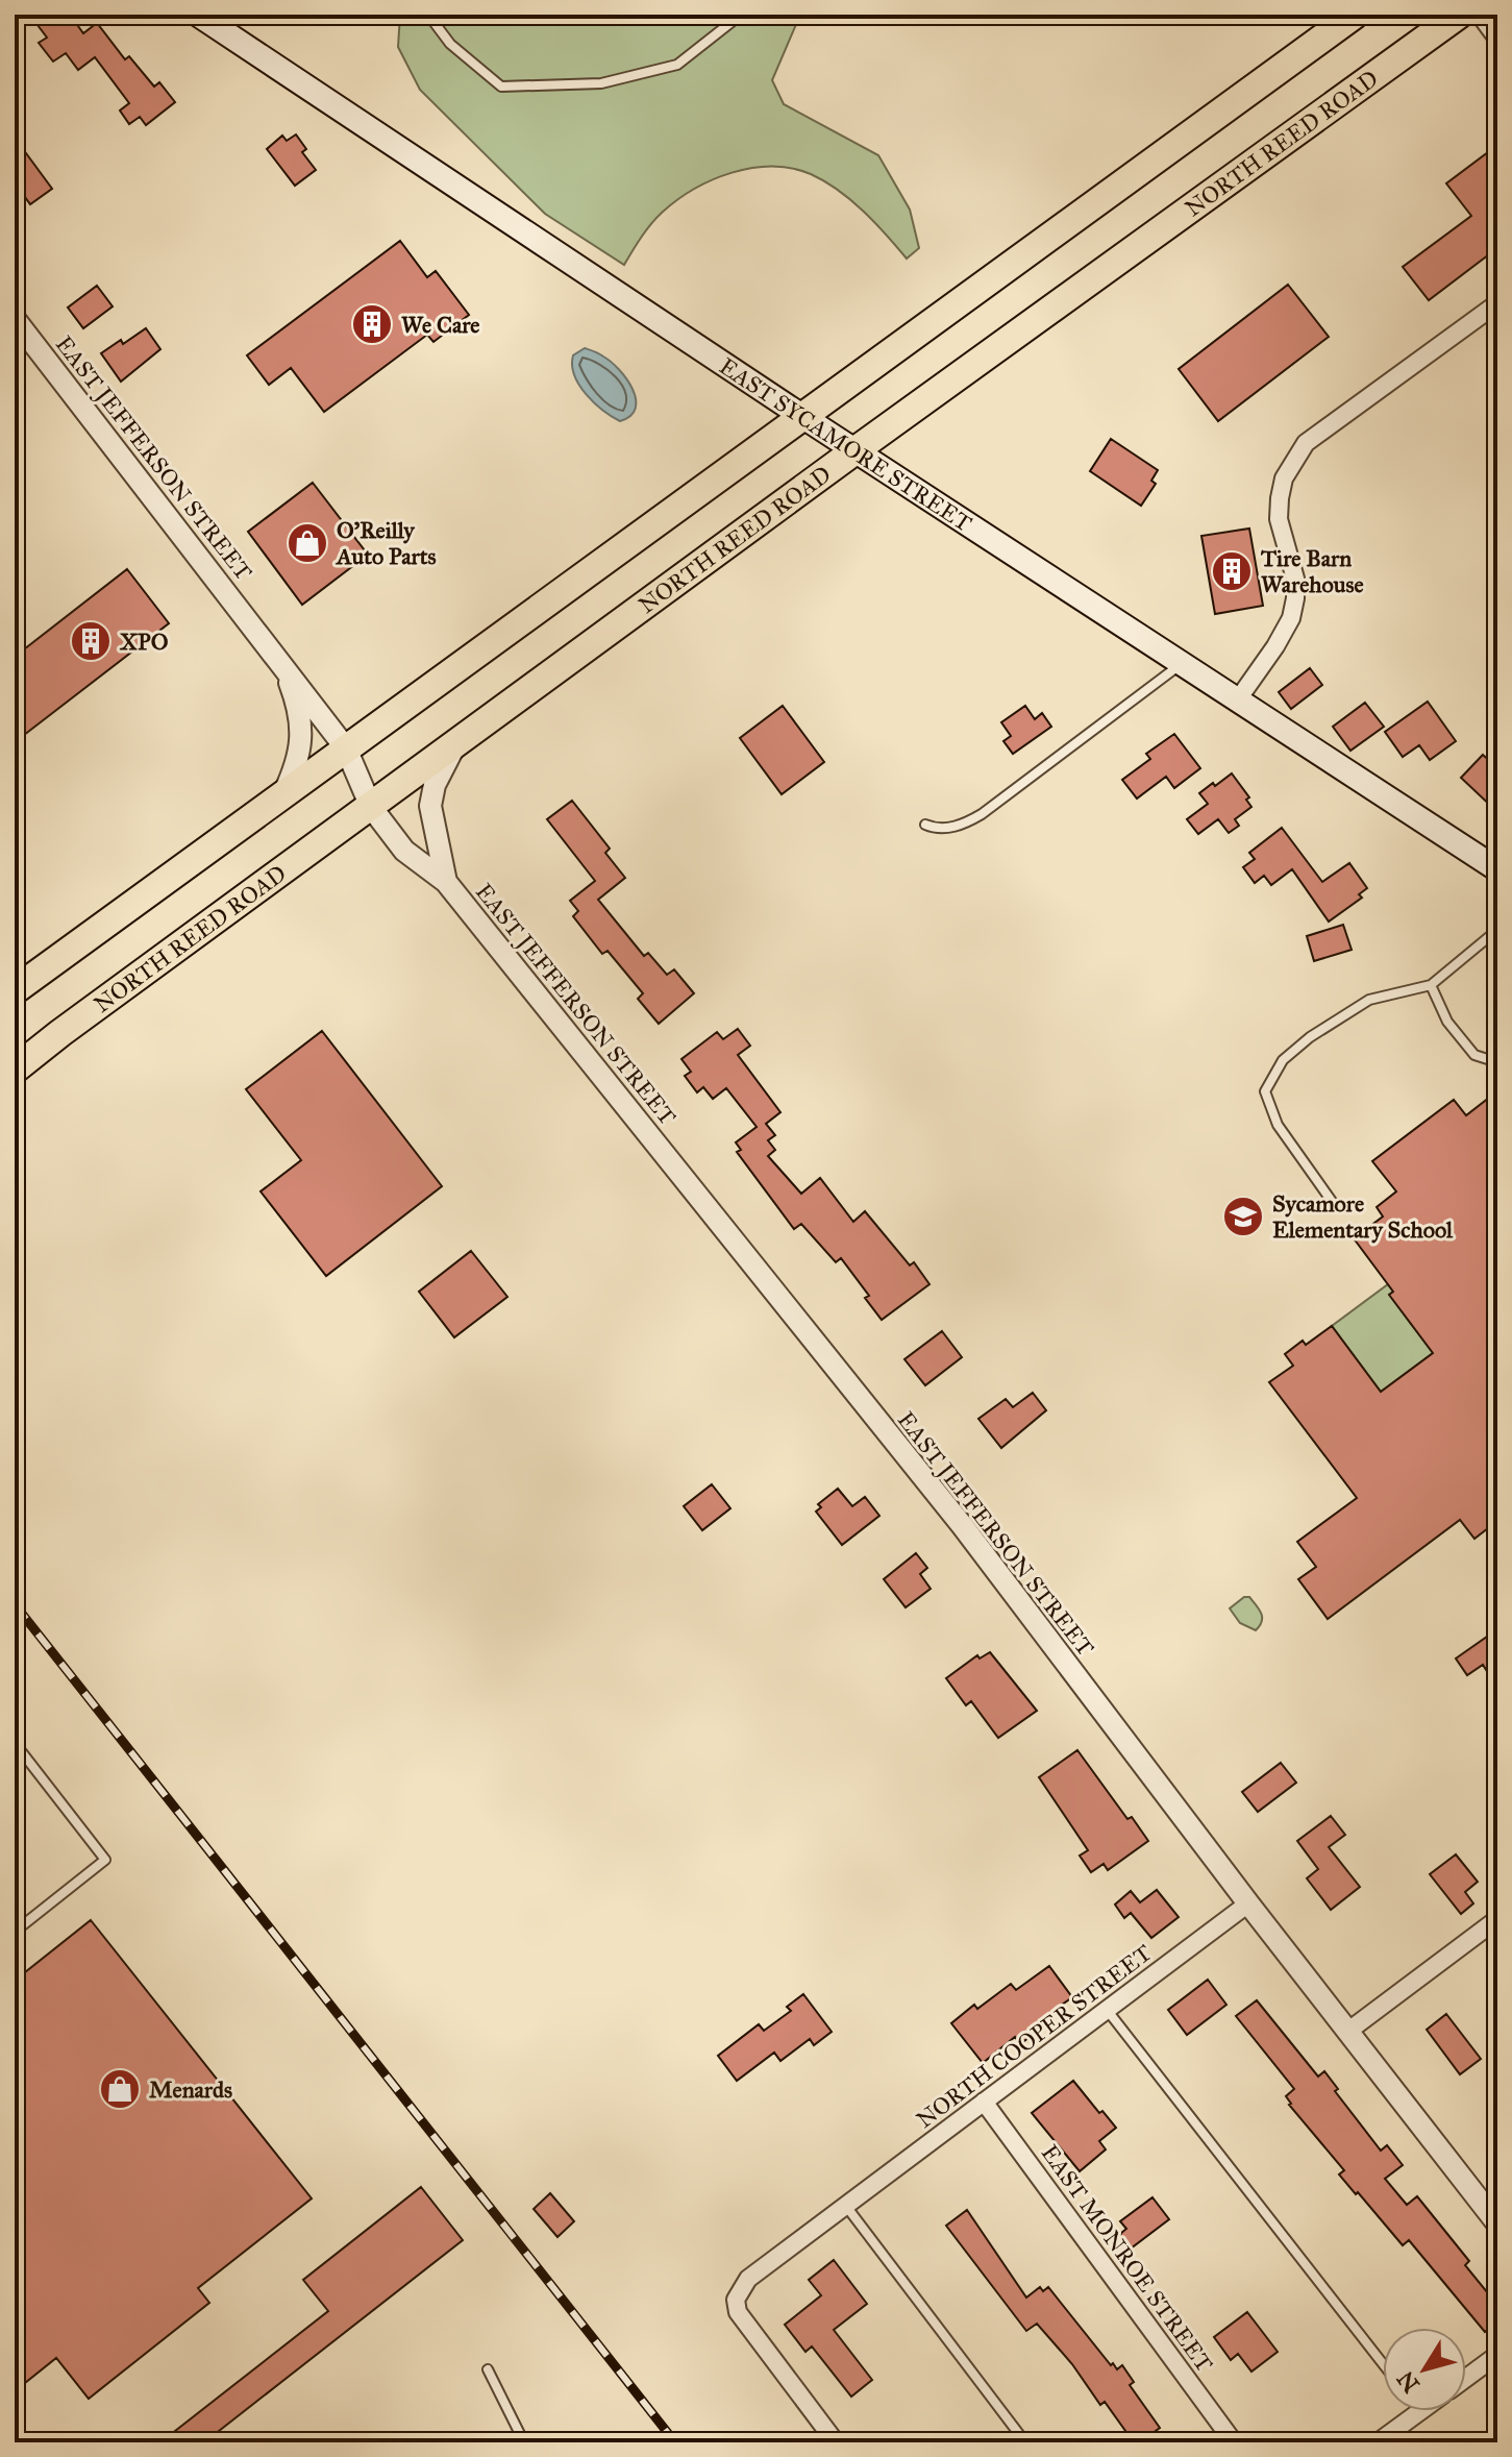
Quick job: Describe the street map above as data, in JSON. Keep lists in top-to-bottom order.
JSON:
{
  "streets": {
    "main road": ["NORTH REED ROAD", "EAST SYCAMORE STREET"],
    "street": ["EAST JEFFERSON STREET", "NORTH COOPER STREET", "EAST MONROE STREET"]
  },
  "crossings": [
    ["NORTH REED ROAD", "EAST SYCAMORE STREET"],
    ["NORTH REED ROAD", "EAST JEFFERSON STREET"],
    ["EAST JEFFERSON STREET", "NORTH COOPER STREET"],
    ["NORTH COOPER STREET", "EAST MONROE STREET"]
  ],
  "places": {
    "building": ["We Care", "Tire Barn Warehouse", "XPO"],
    "shop": ["O'Reilly Auto Parts", "Menards"],
    "school or university": ["Sycamore Elementary School"]
  },
  "north": "bottom left"
}
